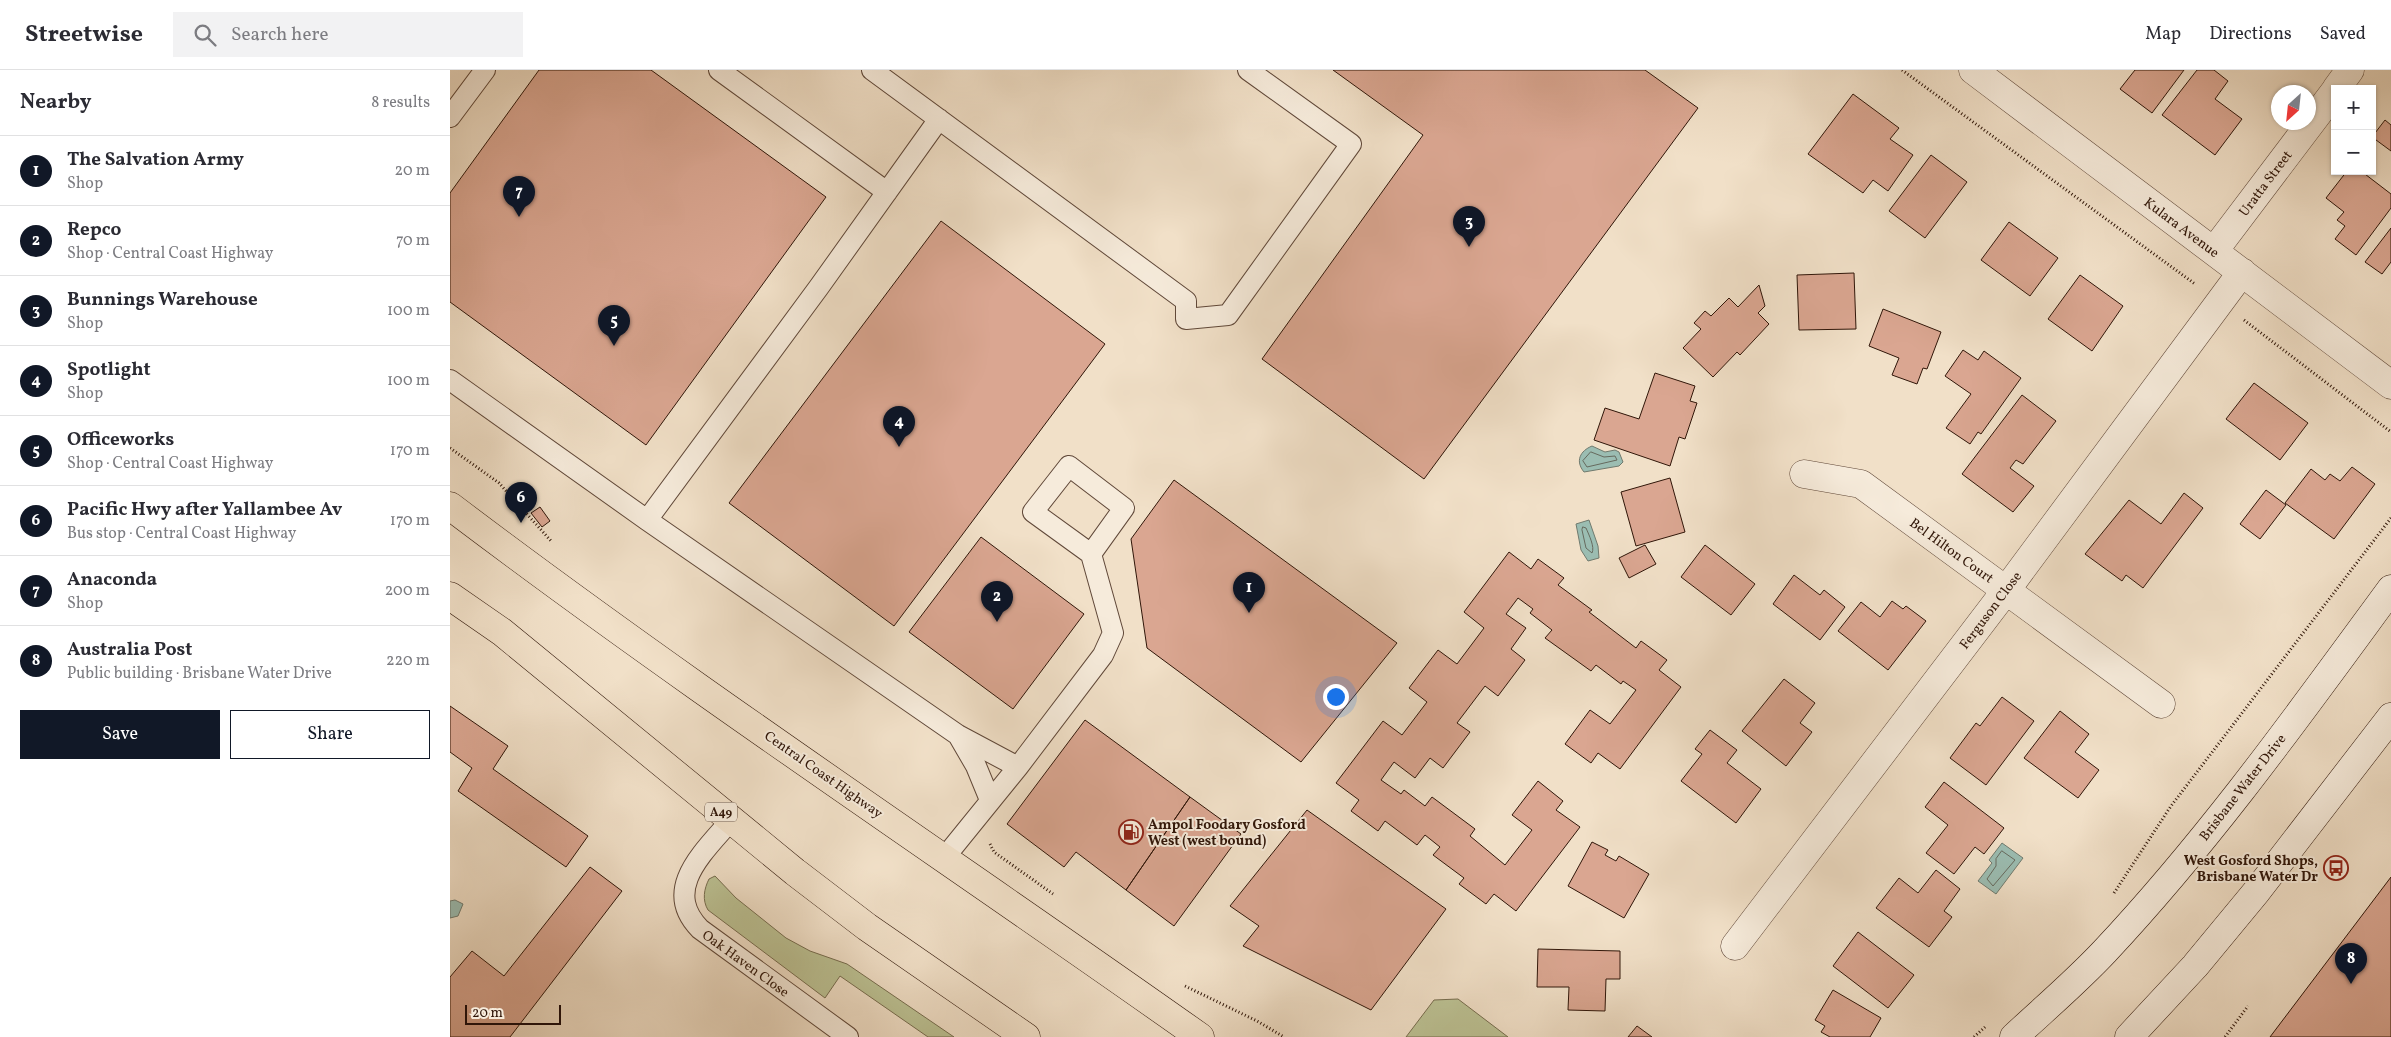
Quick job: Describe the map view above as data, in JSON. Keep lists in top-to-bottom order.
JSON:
{
  "streets": {
    "highway": ["Central Coast Highway", "A49"],
    "street": [
      "Uratta Street",
      "Kulara Avenue",
      "Bel Hilton Court",
      "Ferguson Close",
      "Brisbane Water Drive"
    ],
    "lane": ["Oak Haven Close"]
  },
  "crossings": [
    ["Uratta Street", "Kulara Avenue"],
    ["Kulara Avenue", "Ferguson Close"],
    ["Bel Hilton Court", "Ferguson Close"],
    ["A49", "Oak Haven Close"]
  ],
  "places": {
    "fuel station": ["Ampol Foodary Gosford West (west bound)"],
    "bus stop": ["West Gosford Shops, Brisbane Water Dr"]
  },
  "scale_bar": "20 m",
  "north": "bottom left",
  "page": {
    "header": "Streetwise",
    "search": "Search here",
    "nav": ["Map", "Directions", "Saved"],
    "heading": ["Nearby", "8 results"],
    "map_buttons": ["+", "−"],
    "list": [
      {
        "mark": "1",
        "name": "The Salvation Army",
        "note": "Shop",
        "value": "20 m"
      },
      {
        "mark": "2",
        "name": "Repco",
        "note": "Shop · Central Coast Highway",
        "value": "70 m"
      },
      {
        "mark": "3",
        "name": "Bunnings Warehouse",
        "note": "Shop",
        "value": "100 m"
      },
      {
        "mark": "4",
        "name": "Spotlight",
        "note": "Shop",
        "value": "100 m"
      },
      {
        "mark": "5",
        "name": "Officeworks",
        "note": "Shop · Central Coast Highway",
        "value": "170 m"
      },
      {
        "mark": "6",
        "name": "Pacific Hwy after Yallambee Av",
        "note": "Bus stop · Central Coast Highway",
        "value": "170 m"
      },
      {
        "mark": "7",
        "name": "Anaconda",
        "note": "Shop",
        "value": "200 m"
      },
      {
        "mark": "8",
        "name": "Australia Post",
        "note": "Public building · Brisbane Water Drive",
        "value": "220 m"
      }
    ],
    "pins": [
      "7",
      "3",
      "5",
      "4",
      "6",
      "1",
      "2",
      "8"
    ],
    "buttons": ["Save", "Share"],
    "scale": "20 m"
  }
}
